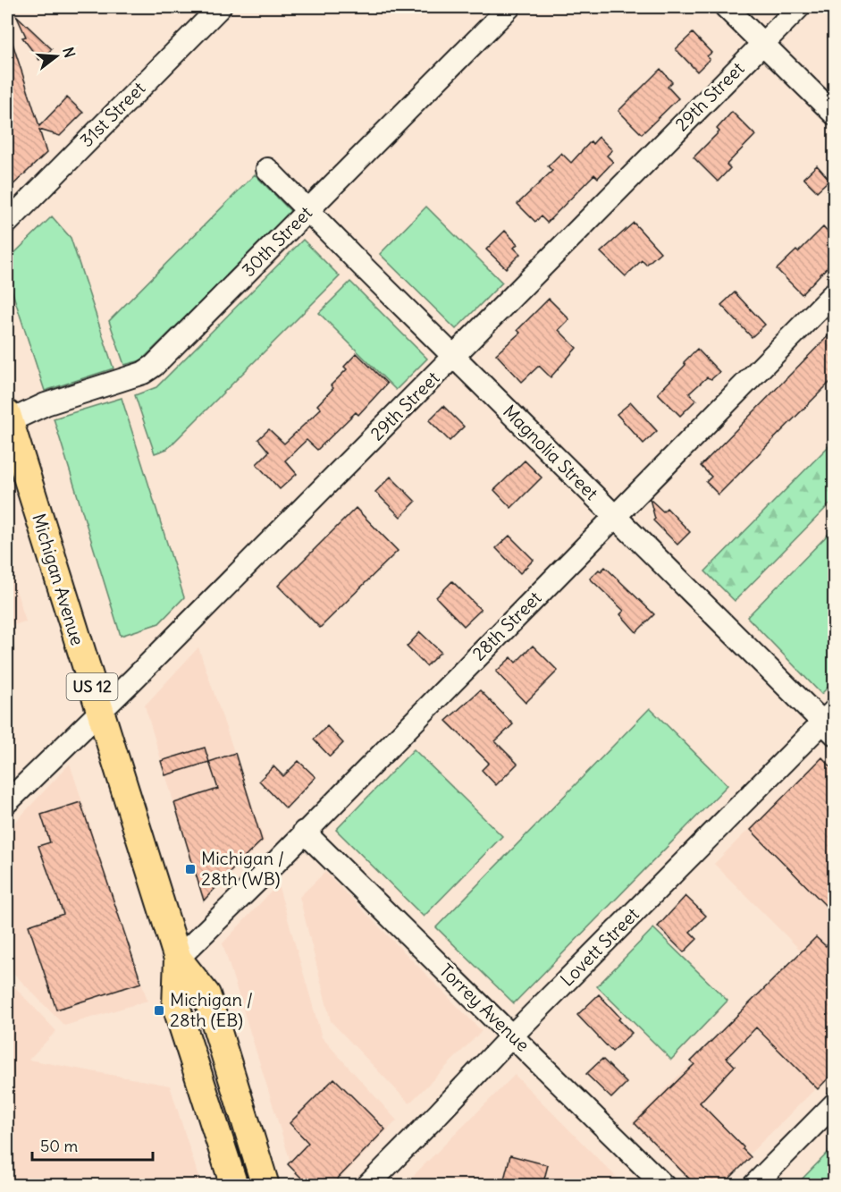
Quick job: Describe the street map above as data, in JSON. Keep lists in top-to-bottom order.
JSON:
{
  "streets": {
    "main road": ["Michigan Avenue", "US 12"],
    "street": [
      "29th Street",
      "31st Street",
      "30th Street",
      "Magnolia Street",
      "28th Street",
      "Lovett Street",
      "Torrey Avenue"
    ]
  },
  "crossings": [
    ["29th Street", "Magnolia Street"],
    ["29th Street", "Michigan Avenue"],
    ["30th Street", "Magnolia Street"],
    ["30th Street", "Michigan Avenue"],
    ["Magnolia Street", "28th Street"],
    ["Magnolia Street", "Lovett Street"],
    ["Michigan Avenue", "28th Street"],
    ["28th Street", "Torrey Avenue"],
    ["Lovett Street", "Torrey Avenue"]
  ],
  "places": {
    "transit": ["Michigan / 28th (WB)", "Michigan / 28th (EB)"]
  },
  "scale_bar": "50 m",
  "north": "right"
}
